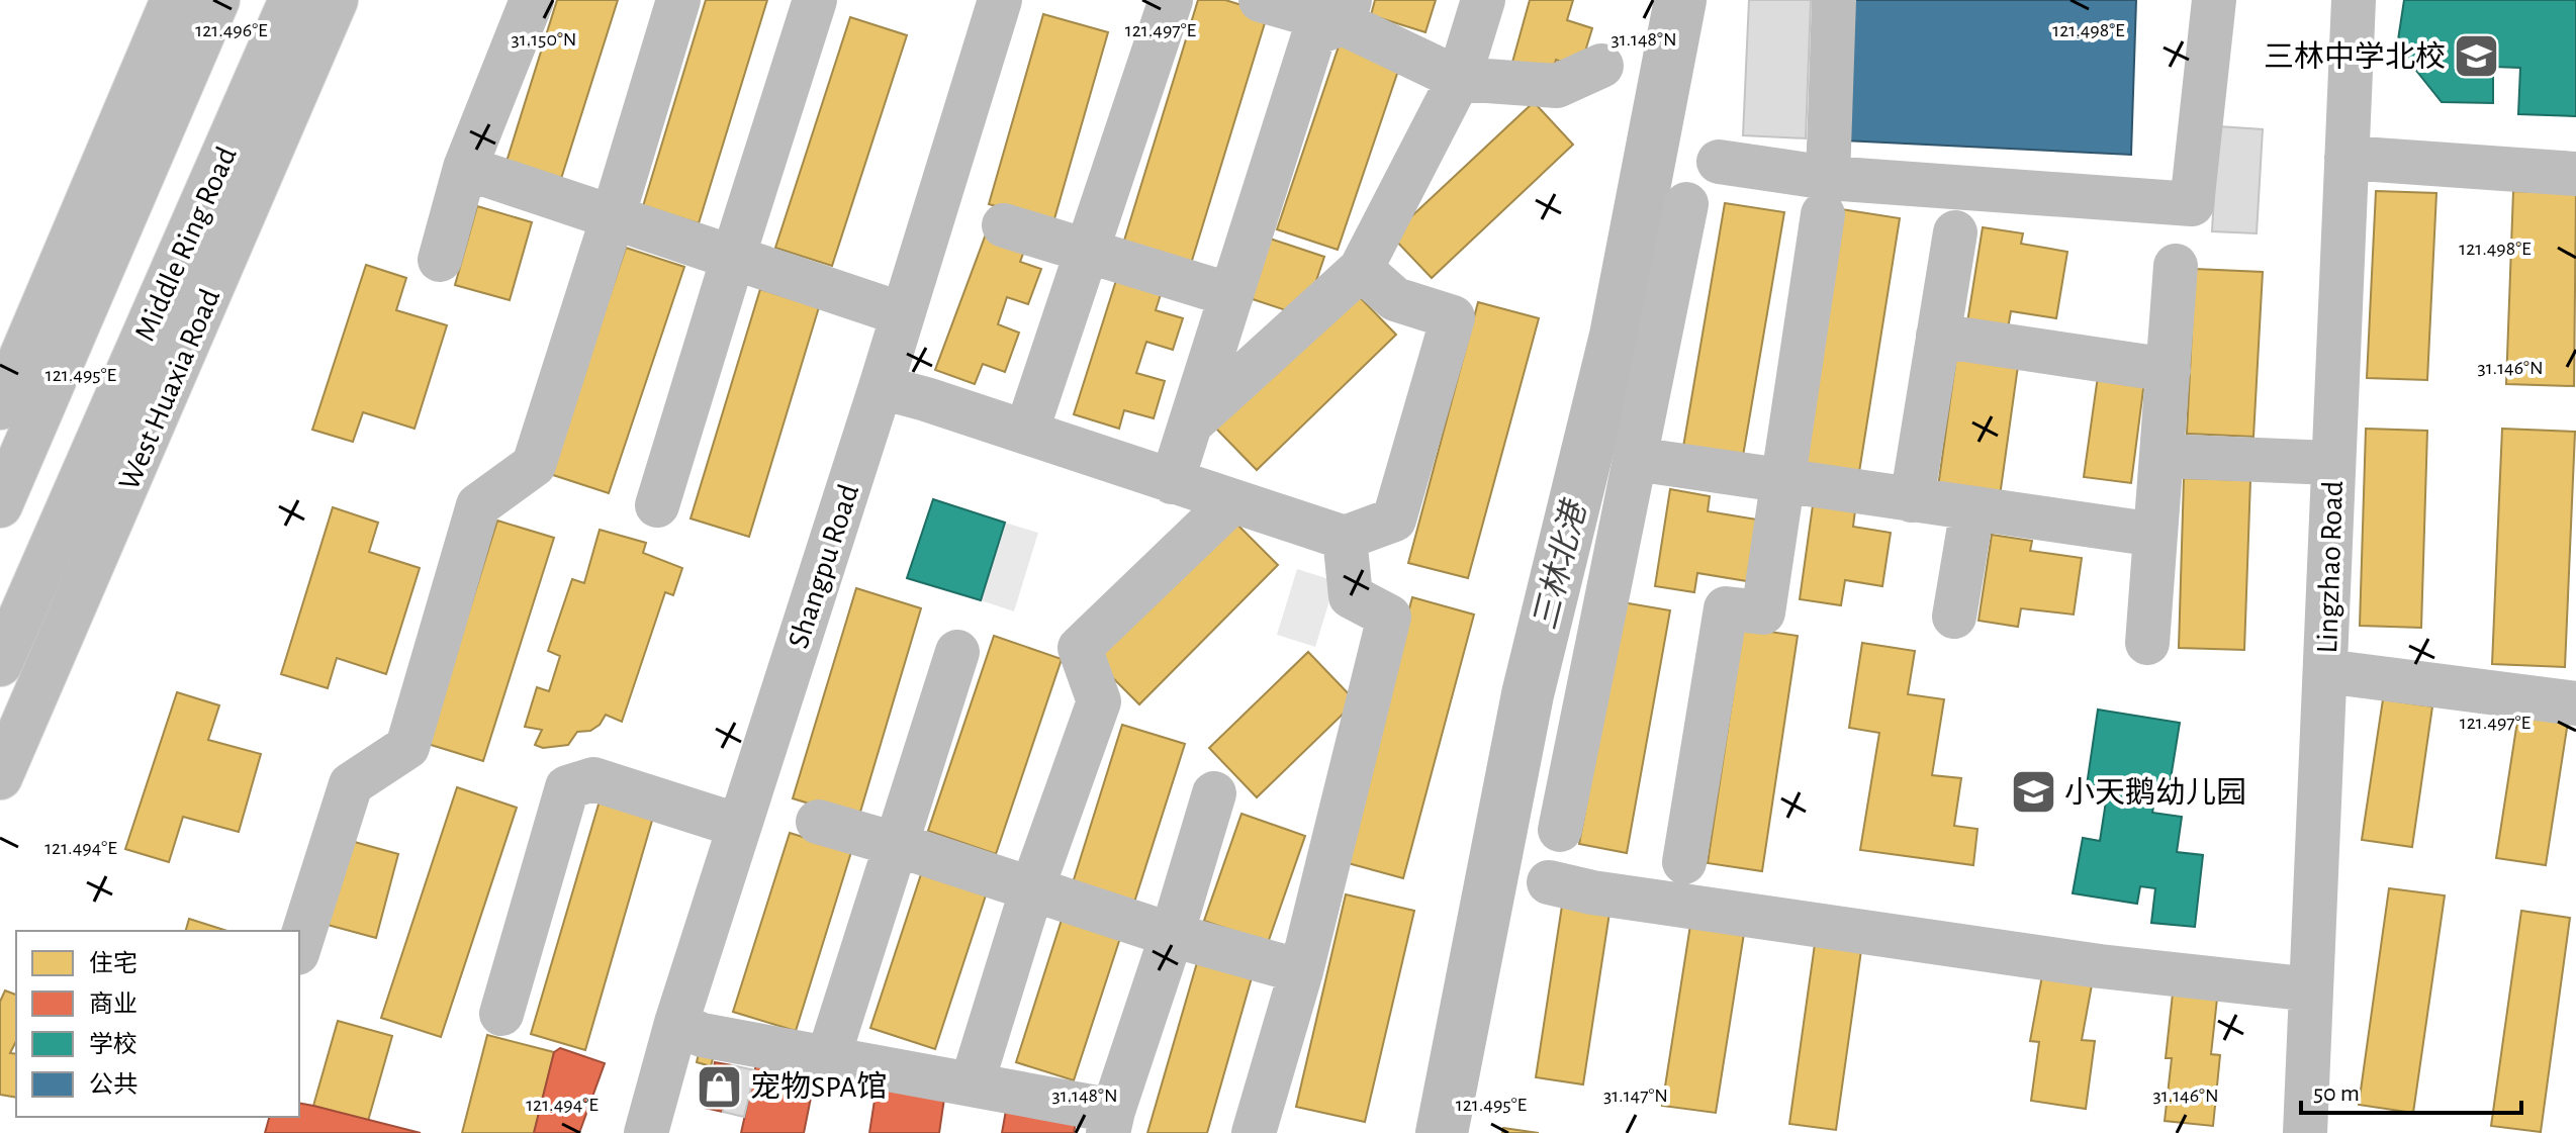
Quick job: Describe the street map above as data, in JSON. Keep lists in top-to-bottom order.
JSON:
{
  "streets": {
    "main road": [
      "Middle Ring Road",
      "West Huaxia Road",
      "Shangpu Road",
      "Lingzhao Road"
    ]
  },
  "water": ["三林北港"],
  "places": {
    "school or university": ["三林中学北校", "小天鹅幼儿园"],
    "shop": ["宠物SPA馆"]
  },
  "legend": [
    "住宅",
    "商业",
    "学校",
    "公共"
  ],
  "scale_bar": "50 m",
  "coordinates": [
    "121.496°E",
    "121.497°E",
    "121.498°E",
    "31.150°N",
    "31.148°N",
    "31.146°N",
    "121.495°E",
    "121.494°E",
    "31.147°N"
  ]
}
